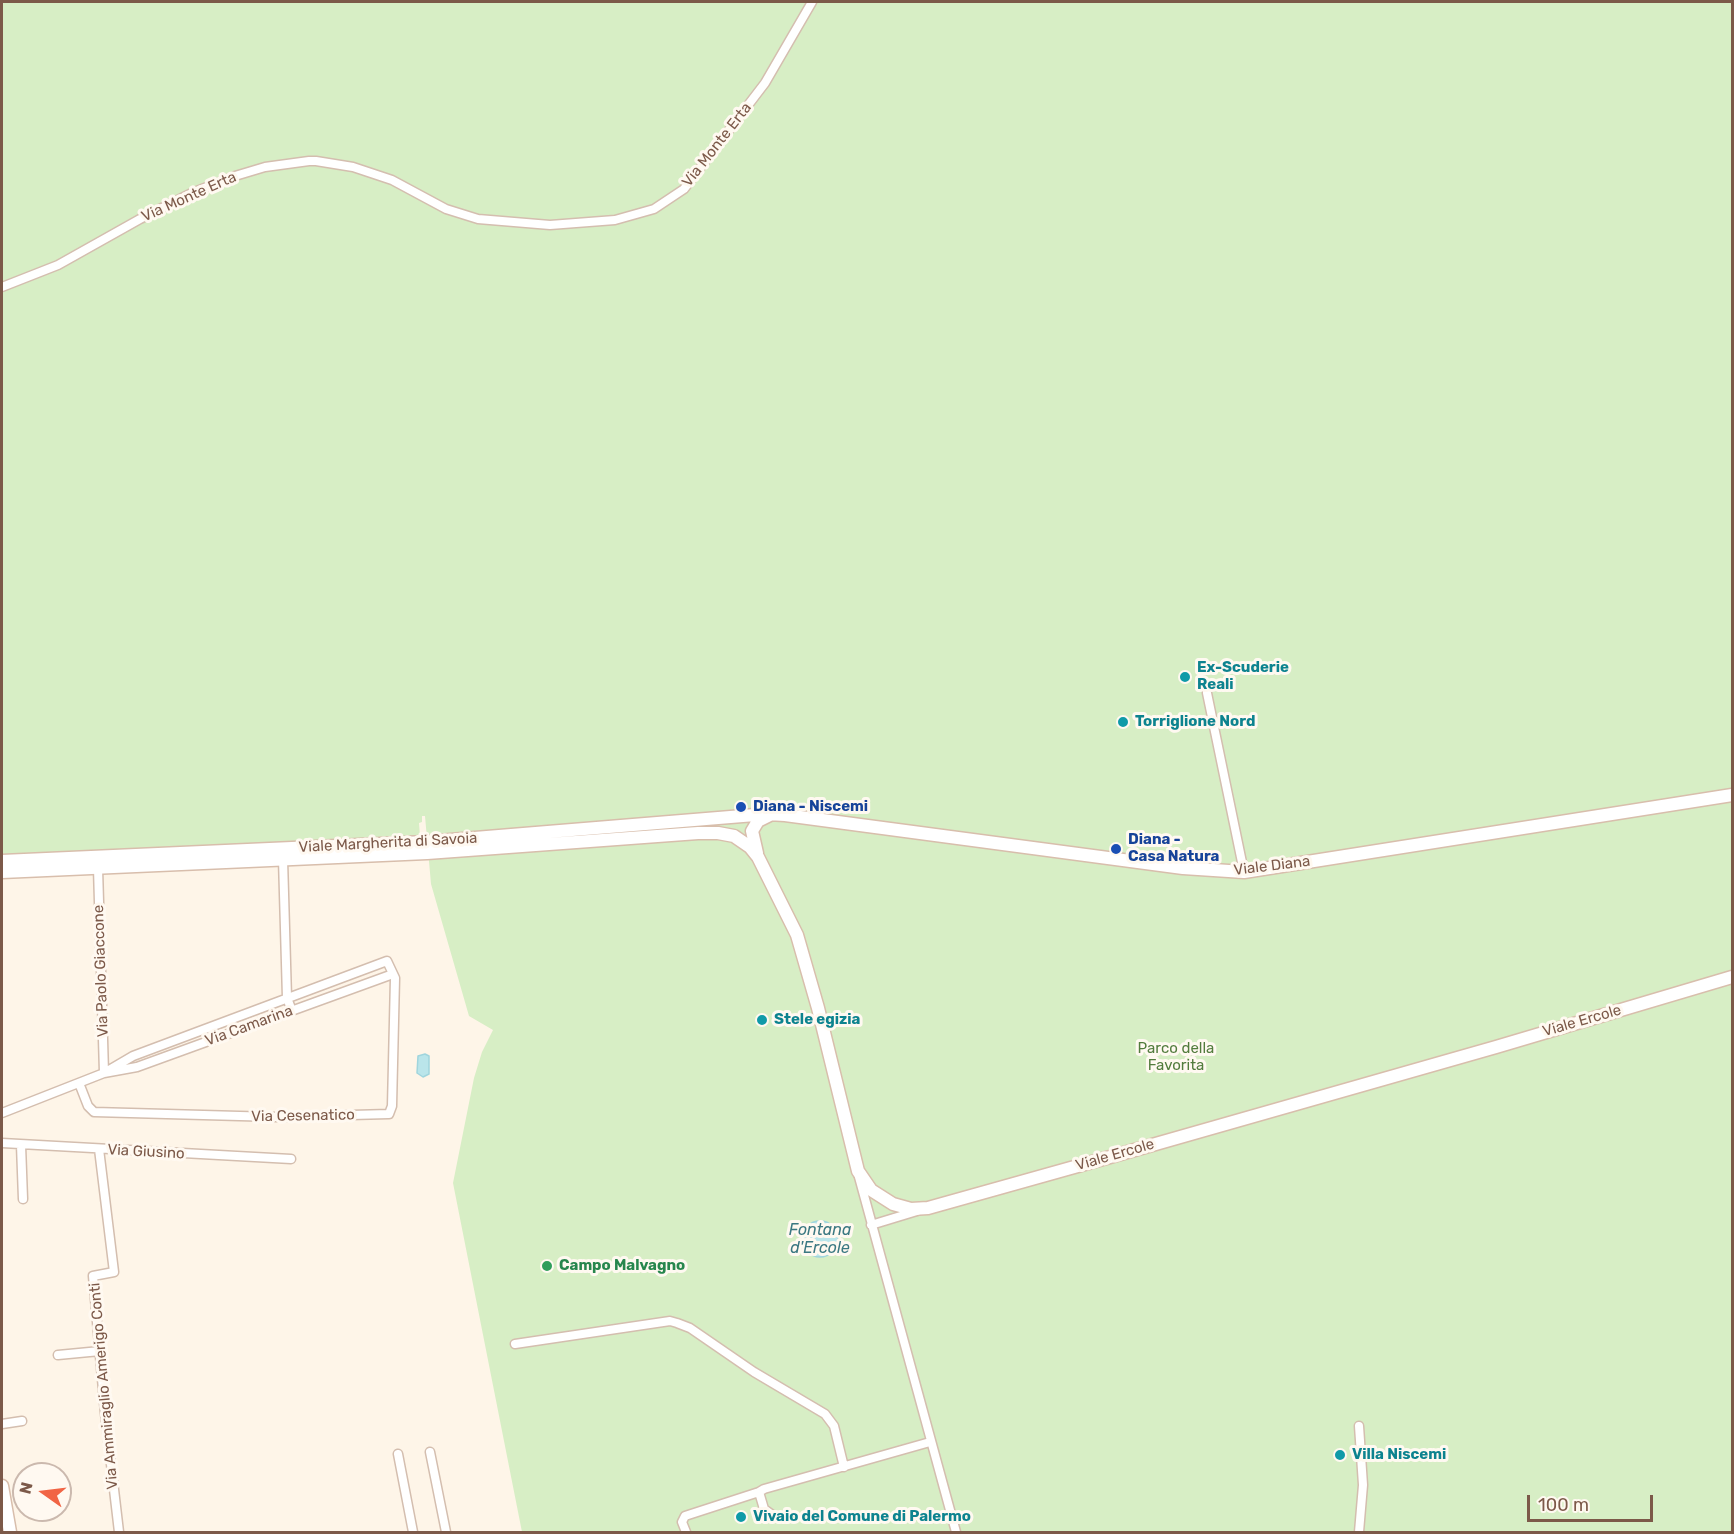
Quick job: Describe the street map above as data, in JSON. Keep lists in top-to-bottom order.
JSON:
{
  "streets": {
    "street": [
      "Via Monte Erta",
      "Viale Margherita di Savoia",
      "Viale Diana",
      "Via Paolo Giaccone",
      "Viale Ercole",
      "Via Camarina",
      "Via Cesenatico",
      "Via Giusino",
      "Via Ammiraglio Amerigo Conti"
    ]
  },
  "crossings": [
    ["Viale Margherita di Savoia", "Viale Diana"],
    ["Viale Margherita di Savoia", "Via Paolo Giaccone"],
    ["Viale Margherita di Savoia", "Viale Ercole"],
    ["Via Paolo Giaccone", "Via Camarina"],
    ["Via Camarina", "Via Cesenatico"],
    ["Via Giusino", "Via Ammiraglio Amerigo Conti"]
  ],
  "water": ["Fontana d'Ercole"],
  "parks": ["Parco della Favorita"],
  "places": [
    "Ex-Scuderie Reali",
    "Torriglione Nord",
    "Diana - Niscemi",
    "Diana - Casa Natura",
    "Stele egizia",
    "Campo Malvagno",
    "Villa Niscemi",
    "Vivaio del Comune di Palermo"
  ],
  "scale_bar": "100 m",
  "north": "left"
}
